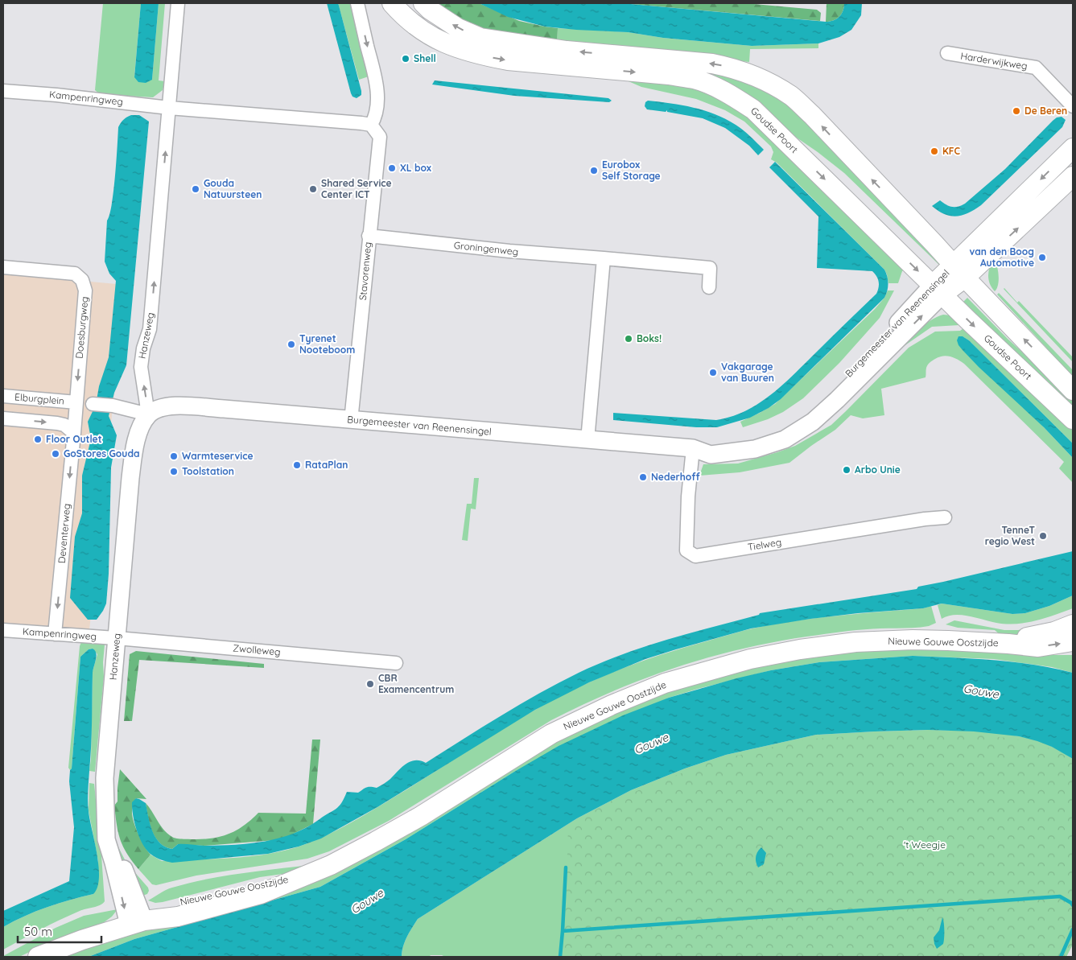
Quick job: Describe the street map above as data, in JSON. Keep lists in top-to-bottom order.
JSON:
{
  "streets": {
    "main road": ["Goudse Poort", "Burgemeester van Reenensingel", "Nieuwe Gouwe Oostzijde"],
    "street": [
      "Harderwijkweg",
      "Kampenringweg",
      "Groningenweg",
      "Stavorenweg",
      "Doesburgweg",
      "Hanzeweg",
      "Elburgplein",
      "Deventerweg",
      "Tielweg",
      "Zwolleweg"
    ]
  },
  "crossings": [
    ["Kampenringweg", "Hanzeweg"],
    ["Kampenringweg", "Deventerweg"],
    ["Kampenringweg", "Zwolleweg"],
    ["Goudse Poort", "Burgemeester van Reenensingel"],
    ["Groningenweg", "Stavorenweg"],
    ["Stavorenweg", "Burgemeester van Reenensingel"],
    ["Burgemeester van Reenensingel", "Hanzeweg"],
    ["Burgemeester van Reenensingel", "Tielweg"],
    ["Doesburgweg", "Elburgplein"],
    ["Doesburgweg", "Deventerweg"],
    ["Hanzeweg", "Nieuwe Gouwe Oostzijde"],
    ["Hanzeweg", "Zwolleweg"]
  ],
  "one_way": ["Deventerweg"],
  "water": ["Gouwe"],
  "parks": ["'t Weegje"],
  "places": [
    "Shell",
    "De Beren",
    "KFC",
    "XL box",
    "Eurobox Self Storage",
    "Gouda Natuursteen",
    "Shared Service Center ICT",
    "van den Boog Automotive",
    "Boks!",
    "Tyrenet Nooteboom",
    "Vakgarage van Buuren",
    "Floor Outlet",
    "GoStores Gouda",
    "Warmteservice",
    "RataPlan",
    "Arbo Unie",
    "Toolstation",
    "Nederhoff",
    "TenneT regio West",
    "CBR Examencentrum"
  ],
  "scale_bar": "50 m"
}
